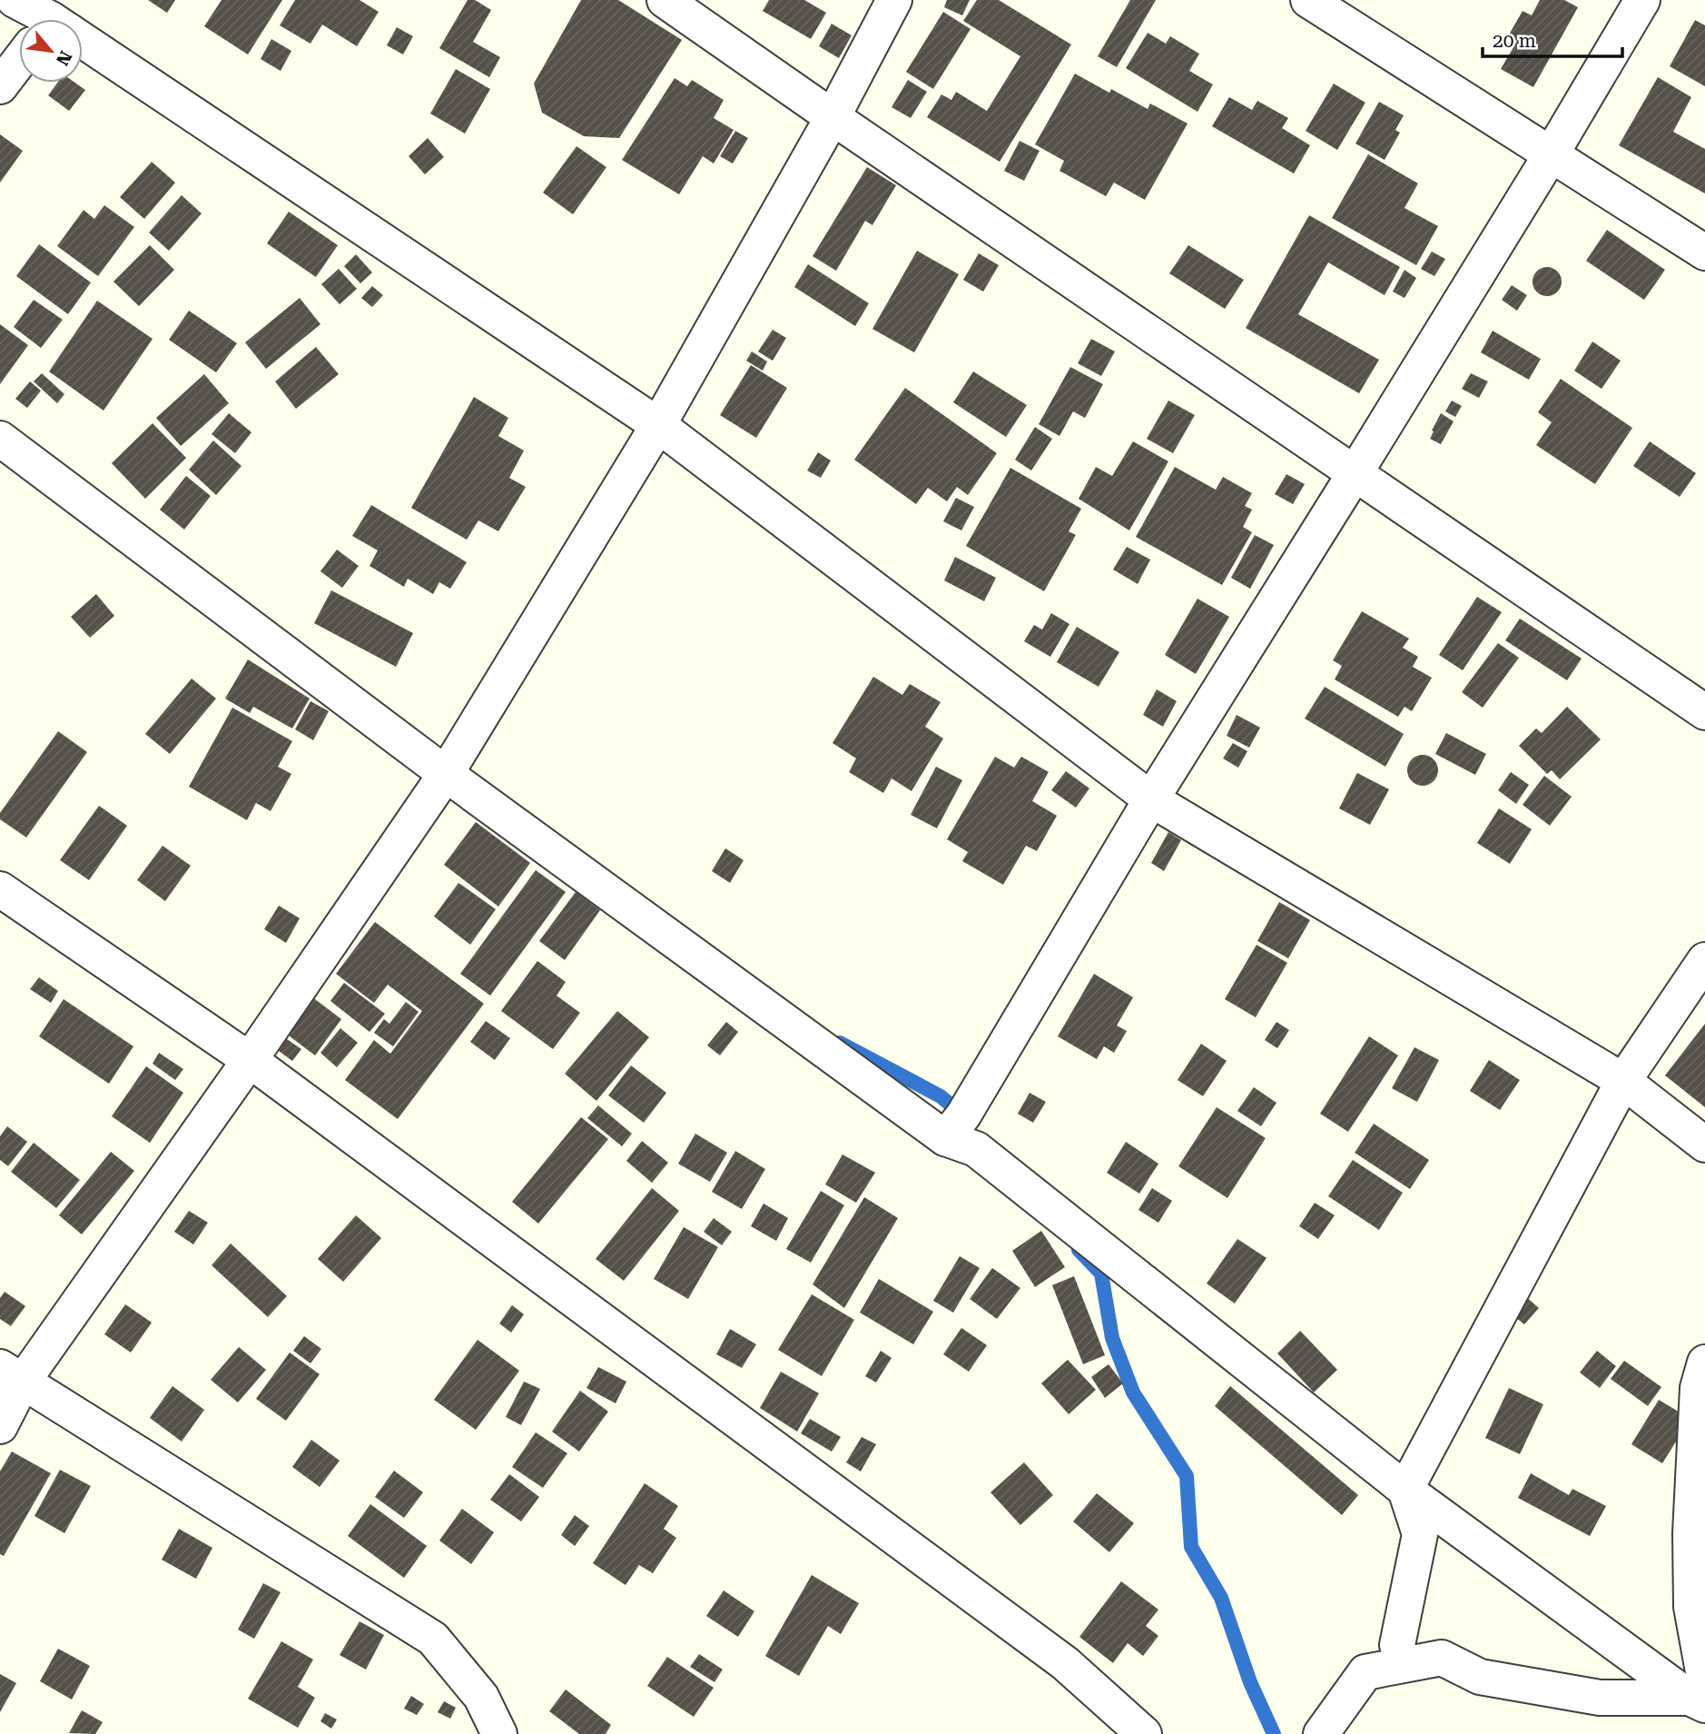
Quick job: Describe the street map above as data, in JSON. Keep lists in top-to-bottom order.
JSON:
{
  "scale_bar": "20 m",
  "north": "bottom right"
}
